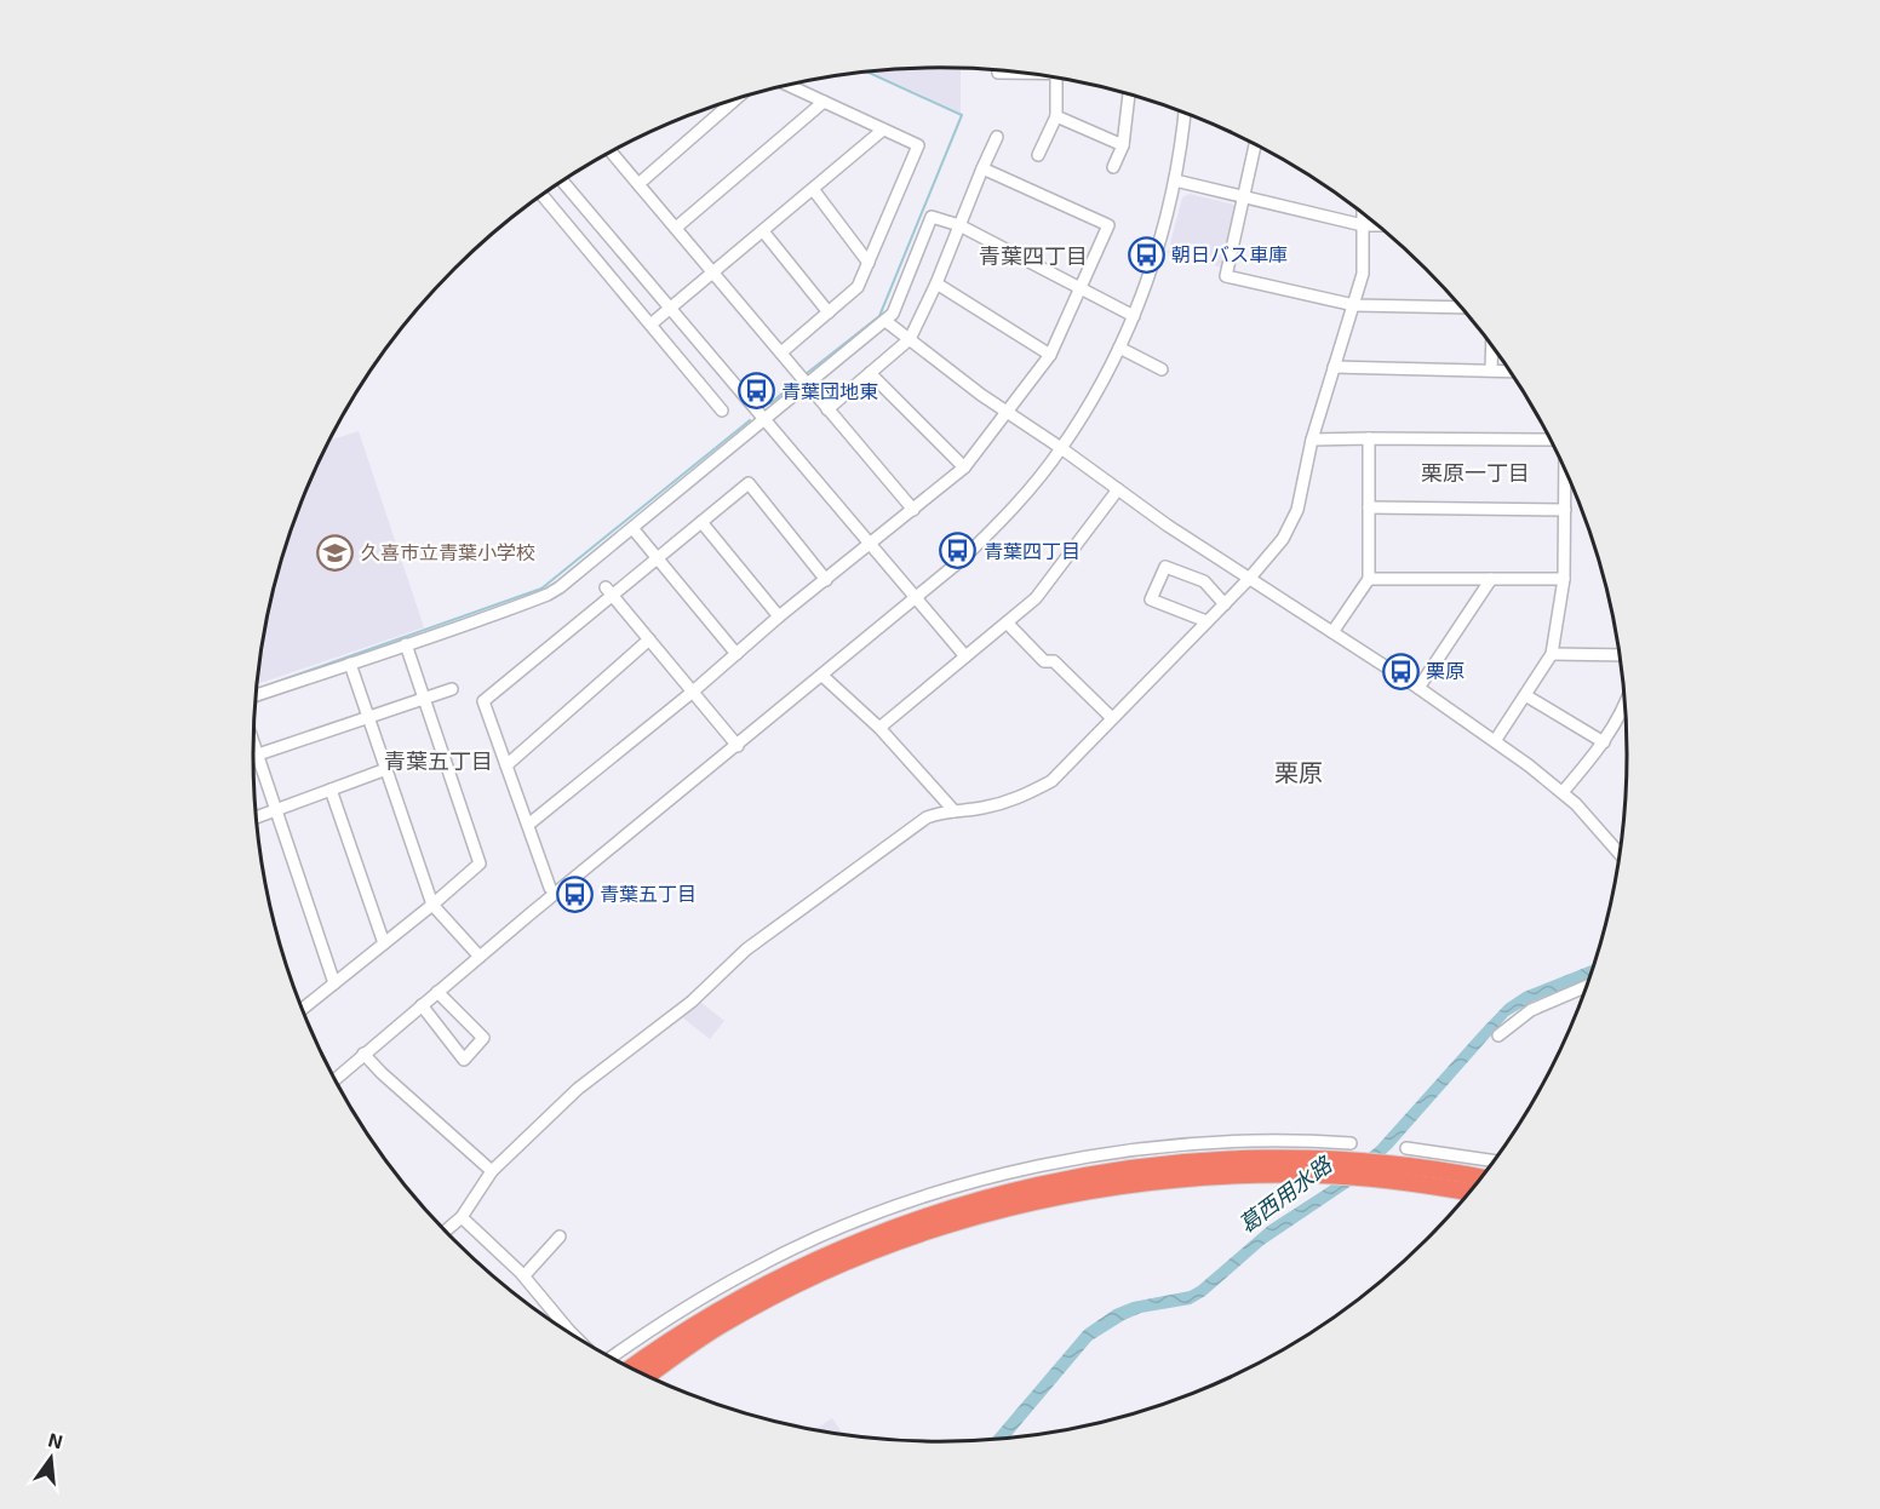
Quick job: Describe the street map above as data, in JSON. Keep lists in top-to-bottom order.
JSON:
{
  "districts": [
    "青葉四丁目",
    "栗原一丁目",
    "青葉五丁目",
    "栗原"
  ],
  "water": ["葛西用水路"],
  "places": {
    "bus stop": [
      "朝日バス車庫",
      "青葉団地東",
      "青葉四丁目",
      "栗原",
      "青葉五丁目"
    ],
    "school or university": ["久喜市立青葉小学校"]
  },
  "north": "top"
}
